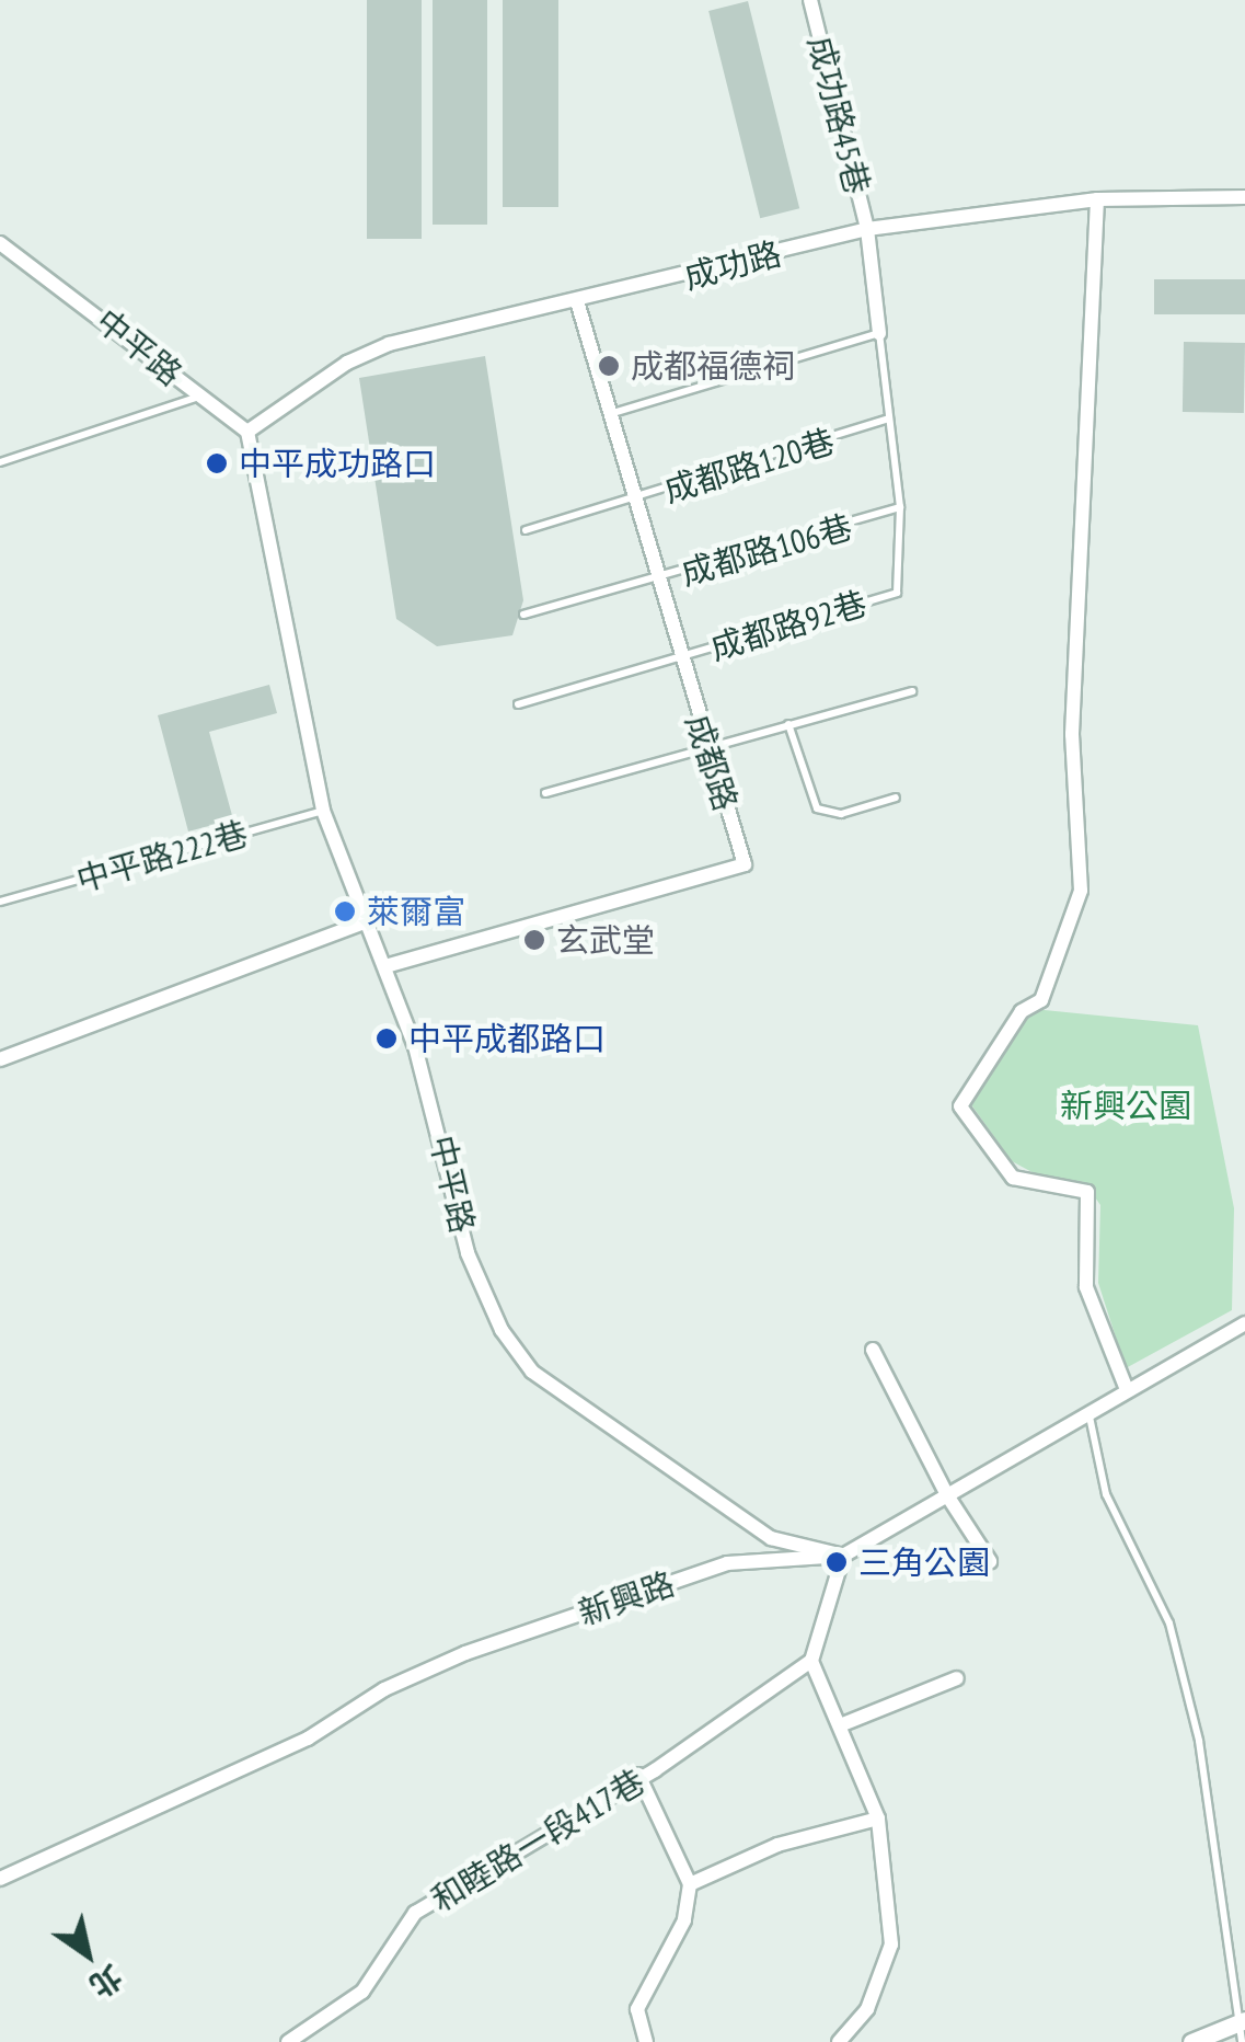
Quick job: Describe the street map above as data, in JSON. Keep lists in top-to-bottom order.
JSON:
{
  "streets": {
    "street": [
      "成功路45巷",
      "成功路",
      "中平路",
      "成都路",
      "新興路",
      "和睦路一段417巷"
    ],
    "lane": [
      "成都路120巷",
      "成都路106巷",
      "成都路92巷",
      "中平路222巷"
    ]
  },
  "crossings": [
    ["成功路45巷", "成功路"],
    ["成功路", "中平路"],
    ["成功路", "成都路"],
    ["中平路", "成都路"],
    ["中平路", "中平路222巷"],
    ["中平路", "新興路"],
    ["成都路120巷", "成都路"],
    ["成都路106巷", "成都路92巷"],
    ["成都路106巷", "成都路"],
    ["成都路92巷", "成都路"]
  ],
  "parks": ["新興公園"],
  "places": [
    "成都福德祠",
    "中平成功路口",
    "萊爾富",
    "玄武堂",
    "中平成都路口",
    "三角公園"
  ],
  "north": "bottom right"
}
